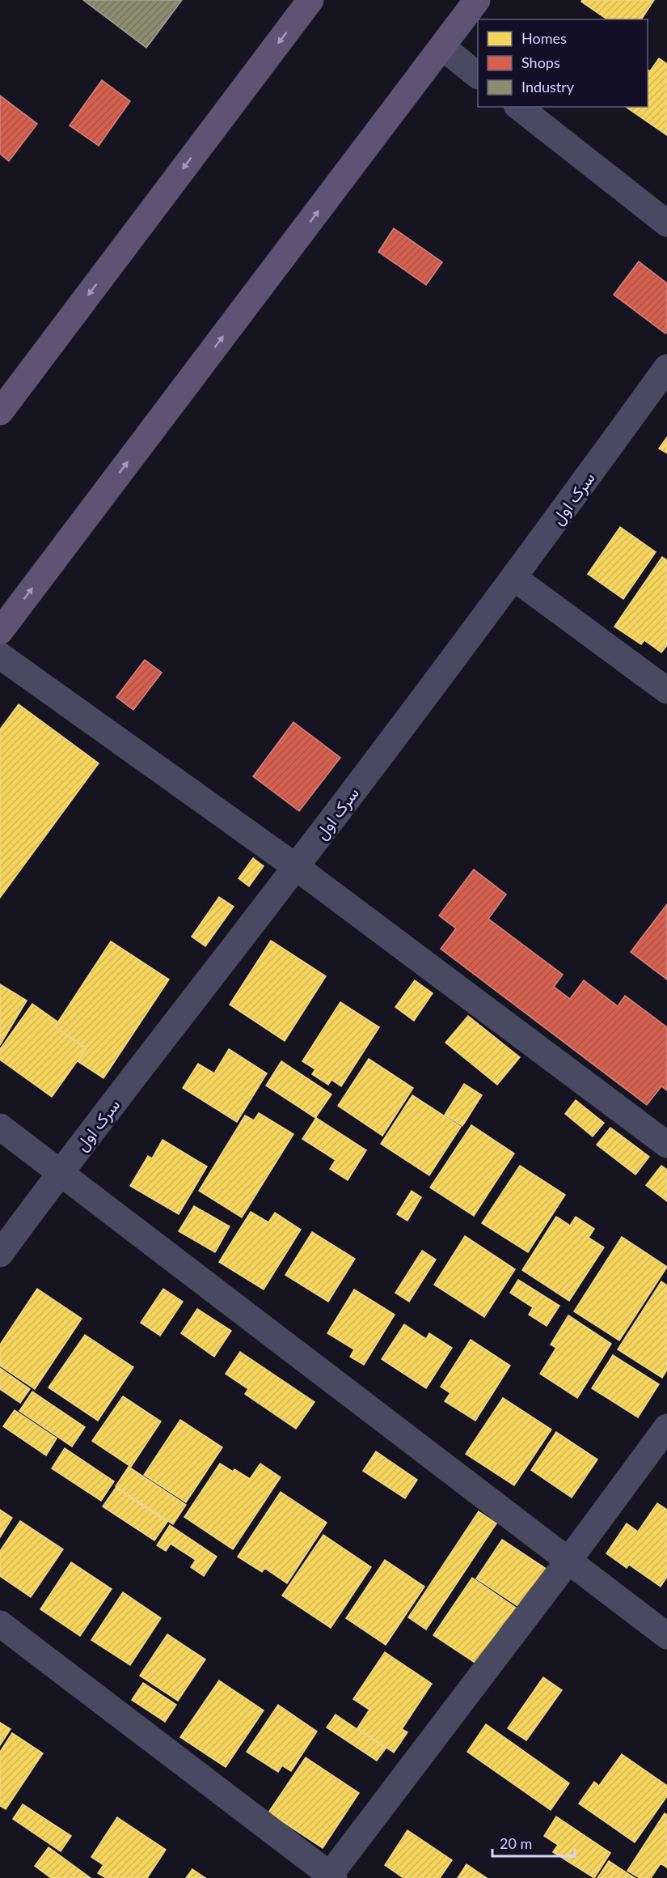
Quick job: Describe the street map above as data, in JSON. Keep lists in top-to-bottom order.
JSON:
{
  "streets": {
    "street": ["سرک‌ اول"]
  },
  "legend": ["Homes", "Shops", "Industry"],
  "scale_bar": "20 m"
}
